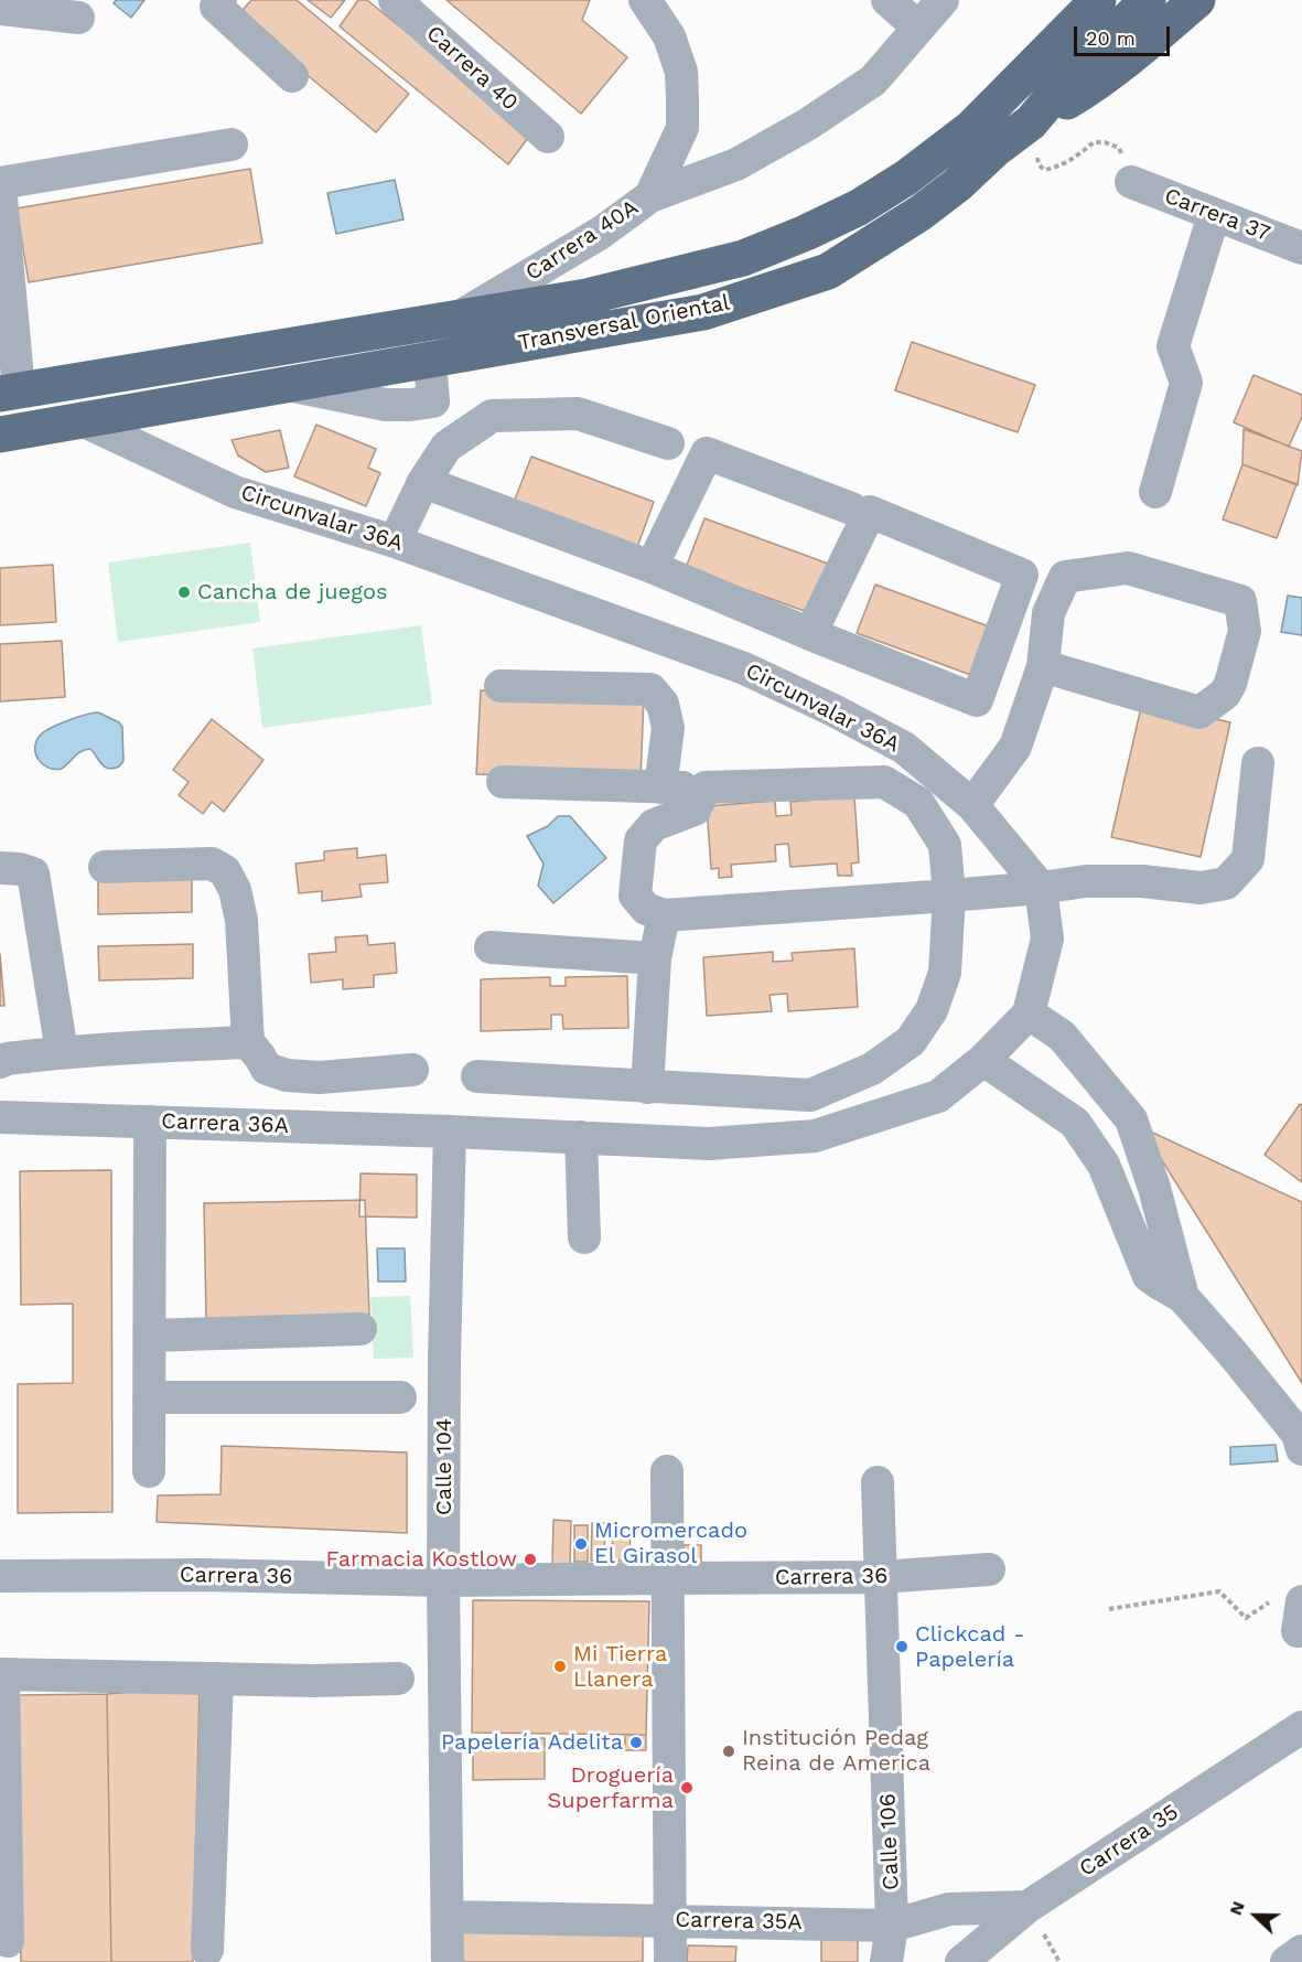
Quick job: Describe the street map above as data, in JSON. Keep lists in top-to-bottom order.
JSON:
{
  "streets": {
    "main road": ["Transversal Oriental"],
    "street": [
      "Carrera 40",
      "Carrera 37",
      "Carrera 40A",
      "Circunvalar 36A",
      "Carrera 36A",
      "Calle 104",
      "Carrera 36",
      "Carrera 35",
      "Calle 106",
      "Carrera 35A"
    ]
  },
  "crossings": [
    ["Carrera 40A", "Transversal Oriental"],
    ["Transversal Oriental", "Circunvalar 36A"],
    ["Carrera 36A", "Calle 104"],
    ["Calle 104", "Carrera 36"],
    ["Calle 104", "Carrera 35A"],
    ["Carrera 36", "Calle 106"],
    ["Carrera 35", "Carrera 35A"],
    ["Calle 106", "Carrera 35A"]
  ],
  "places": [
    "Cancha de juegos",
    "Micromercado El Girasol",
    "Farmacia Kostlow",
    "Clickcad - Papelería",
    "Mi Tierra Llanera",
    "Papelería Adelita",
    "Institución Pedag Reina de America",
    "Droguería Superfarma"
  ],
  "scale_bar": "20 m",
  "north": "left"
}
